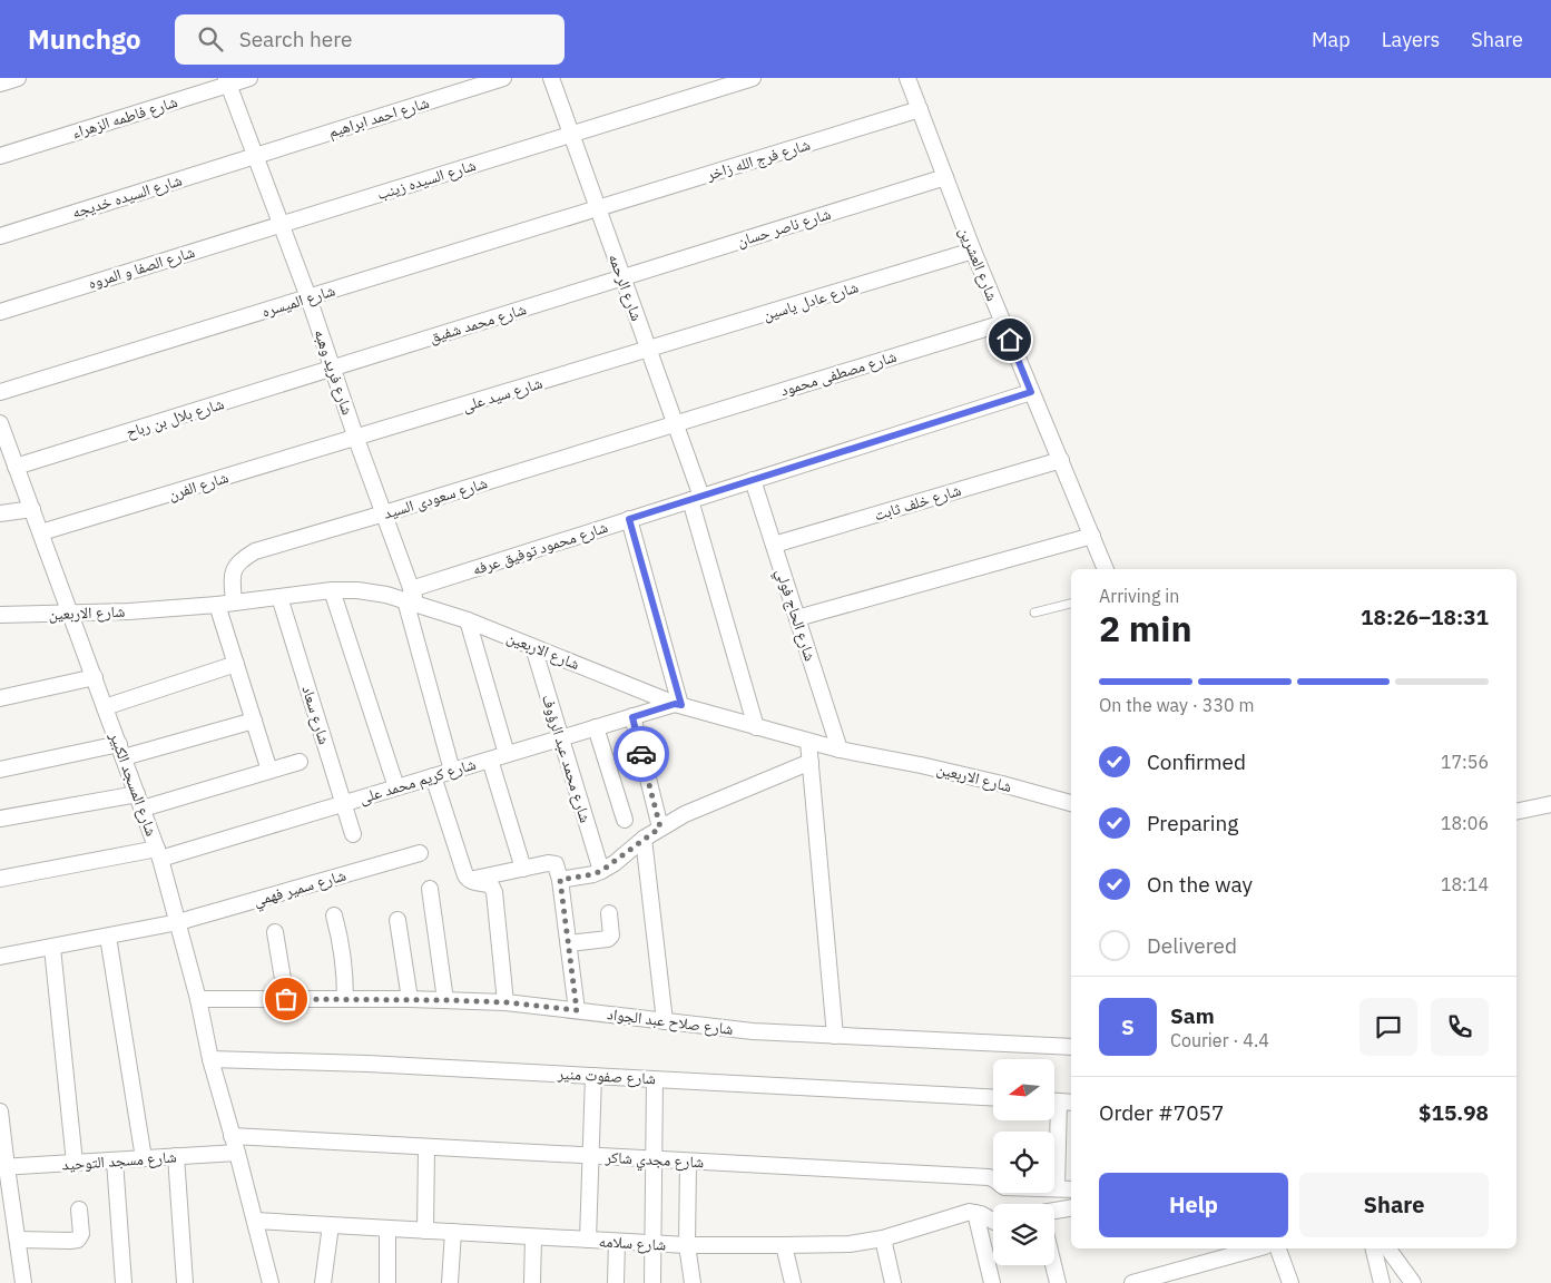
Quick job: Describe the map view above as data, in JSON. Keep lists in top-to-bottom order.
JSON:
{
  "streets": {
    "street": [
      "شارع فاطمه الزهراء",
      "شارع احمد ابراهيم",
      "شارع فرج الله زاخر",
      "شارع السيده زينب",
      "شارع السيده خديجه",
      "شارع ناصر حسان",
      "شارع العشرين",
      "شارع الصفا و المروه",
      "شارع الرحمه",
      "شارع الميسره",
      "شارع عادل ياسين",
      "شارع محمد شفيق",
      "شارع فريد وهبه",
      "شارع مصطفى محمود",
      "شارع سيد على",
      "شارع بلال بن رباح",
      "شارع الفرن",
      "شارع سعودى السيد",
      "شارع خلف ثابت",
      "شارع محمود توفيق عرفه",
      "شارع الاربعين",
      "شارع الحاج فولي",
      "شارع سعاد",
      "شارع محمد عبد الرؤوف",
      "شارع كريم محمد على",
      "شارع المسجد الكبير",
      "شارع سمير فهمي",
      "شارع صلاح عبد الجواد",
      "شارع صفوت منير",
      "شارع مجدي شاكر",
      "شارع مسجد التوحيد",
      "شارع سلامه"
    ]
  },
  "crossings": [
    ["شارع فاطمه الزهراء", "شارع فريد وهبه"],
    ["شارع احمد ابراهيم", "شارع السيده خديجه"],
    ["شارع احمد ابراهيم", "شارع فريد وهبه"],
    ["شارع فرج الله زاخر", "شارع العشرين"],
    ["شارع فرج الله زاخر", "شارع الرحمه"],
    ["شارع فرج الله زاخر", "شارع الميسره"],
    ["شارع السيده زينب", "شارع الصفا و المروه"],
    ["شارع السيده زينب", "شارع الرحمه"],
    ["شارع السيده زينب", "شارع فريد وهبه"],
    ["شارع السيده خديجه", "شارع فريد وهبه"],
    ["شارع ناصر حسان", "شارع العشرين"],
    ["شارع ناصر حسان", "شارع الرحمه"],
    ["شارع ناصر حسان", "شارع محمد شفيق"],
    ["شارع العشرين", "شارع عادل ياسين"],
    ["شارع العشرين", "شارع مصطفى محمود"],
    ["شارع العشرين", "شارع خلف ثابت"],
    ["شارع العشرين", "شارع محمود توفيق عرفه"],
    ["شارع الصفا و المروه", "شارع فريد وهبه"],
    ["شارع الرحمه", "شارع الميسره"],
    ["شارع الرحمه", "شارع عادل ياسين"],
    ["شارع الرحمه", "شارع محمد شفيق"],
    ["شارع الرحمه", "شارع مصطفى محمود"],
    ["شارع الرحمه", "شارع سيد على"],
    ["شارع الرحمه", "شارع سعودى السيد"],
    ["شارع الرحمه", "شارع محمود توفيق عرفه"],
    ["شارع الرحمه", "شارع الاربعين"],
    ["شارع الميسره", "شارع فريد وهبه"],
    ["شارع عادل ياسين", "شارع سيد على"],
    ["شارع محمد شفيق", "شارع فريد وهبه"],
    ["شارع محمد شفيق", "شارع بلال بن رباح"],
    ["شارع فريد وهبه", "شارع سيد على"],
    ["شارع فريد وهبه", "شارع بلال بن رباح"],
    ["شارع فريد وهبه", "شارع الفرن"],
    ["شارع فريد وهبه", "شارع سعودى السيد"],
    ["شارع فريد وهبه", "شارع محمود توفيق عرفه"],
    ["شارع فريد وهبه", "شارع الاربعين"],
    ["شارع فريد وهبه", "شارع كريم محمد على"],
    ["شارع مصطفى محمود", "شارع سعودى السيد"],
    ["شارع سيد على", "شارع الفرن"],
    ["شارع بلال بن رباح", "شارع المسجد الكبير"],
    ["شارع الفرن", "شارع المسجد الكبير"],
    ["شارع سعودى السيد", "شارع الاربعين"],
    ["شارع خلف ثابت", "شارع الحاج فولي"],
    ["شارع محمود توفيق عرفه", "شارع الاربعين"],
    ["شارع محمود توفيق عرفه", "شارع الحاج فولي"],
    ["شارع الاربعين", "شارع الحاج فولي"],
    ["شارع الاربعين", "شارع سعاد"],
    ["شارع الاربعين", "شارع محمد عبد الرؤوف"],
    ["شارع الاربعين", "شارع كريم محمد على"],
    ["شارع الاربعين", "شارع المسجد الكبير"],
    ["شارع سعاد", "شارع كريم محمد على"],
    ["شارع محمد عبد الرؤوف", "شارع كريم محمد على"],
    ["شارع كريم محمد على", "شارع المسجد الكبير"],
    ["شارع المسجد الكبير", "شارع سمير فهمي"],
    ["شارع المسجد الكبير", "شارع صلاح عبد الجواد"],
    ["شارع المسجد الكبير", "شارع صفوت منير"],
    ["شارع المسجد الكبير", "شارع مجدي شاكر"],
    ["شارع المسجد الكبير", "شارع مسجد التوحيد"],
    ["شارع المسجد الكبير", "شارع سلامه"]
  ],
  "north": "left",
  "page": {
    "header": "Munchgo",
    "search": "Search here",
    "nav": ["Map", "Layers", "Share"],
    "heading": ["2 min", "Arriving in", "18:26–18:31"],
    "panel": [
      "Sam",
      "Courier · 4.4",
      "Order #7057",
      "$15.98"
    ],
    "bar": "On the way · 330 m",
    "list": [
      ["Confirmed", "17:56"],
      ["Preparing", "18:06"],
      ["On the way", "18:14"],
      "Delivered"
    ],
    "round": "S",
    "buttons": ["Help", "Share"]
  }
}
